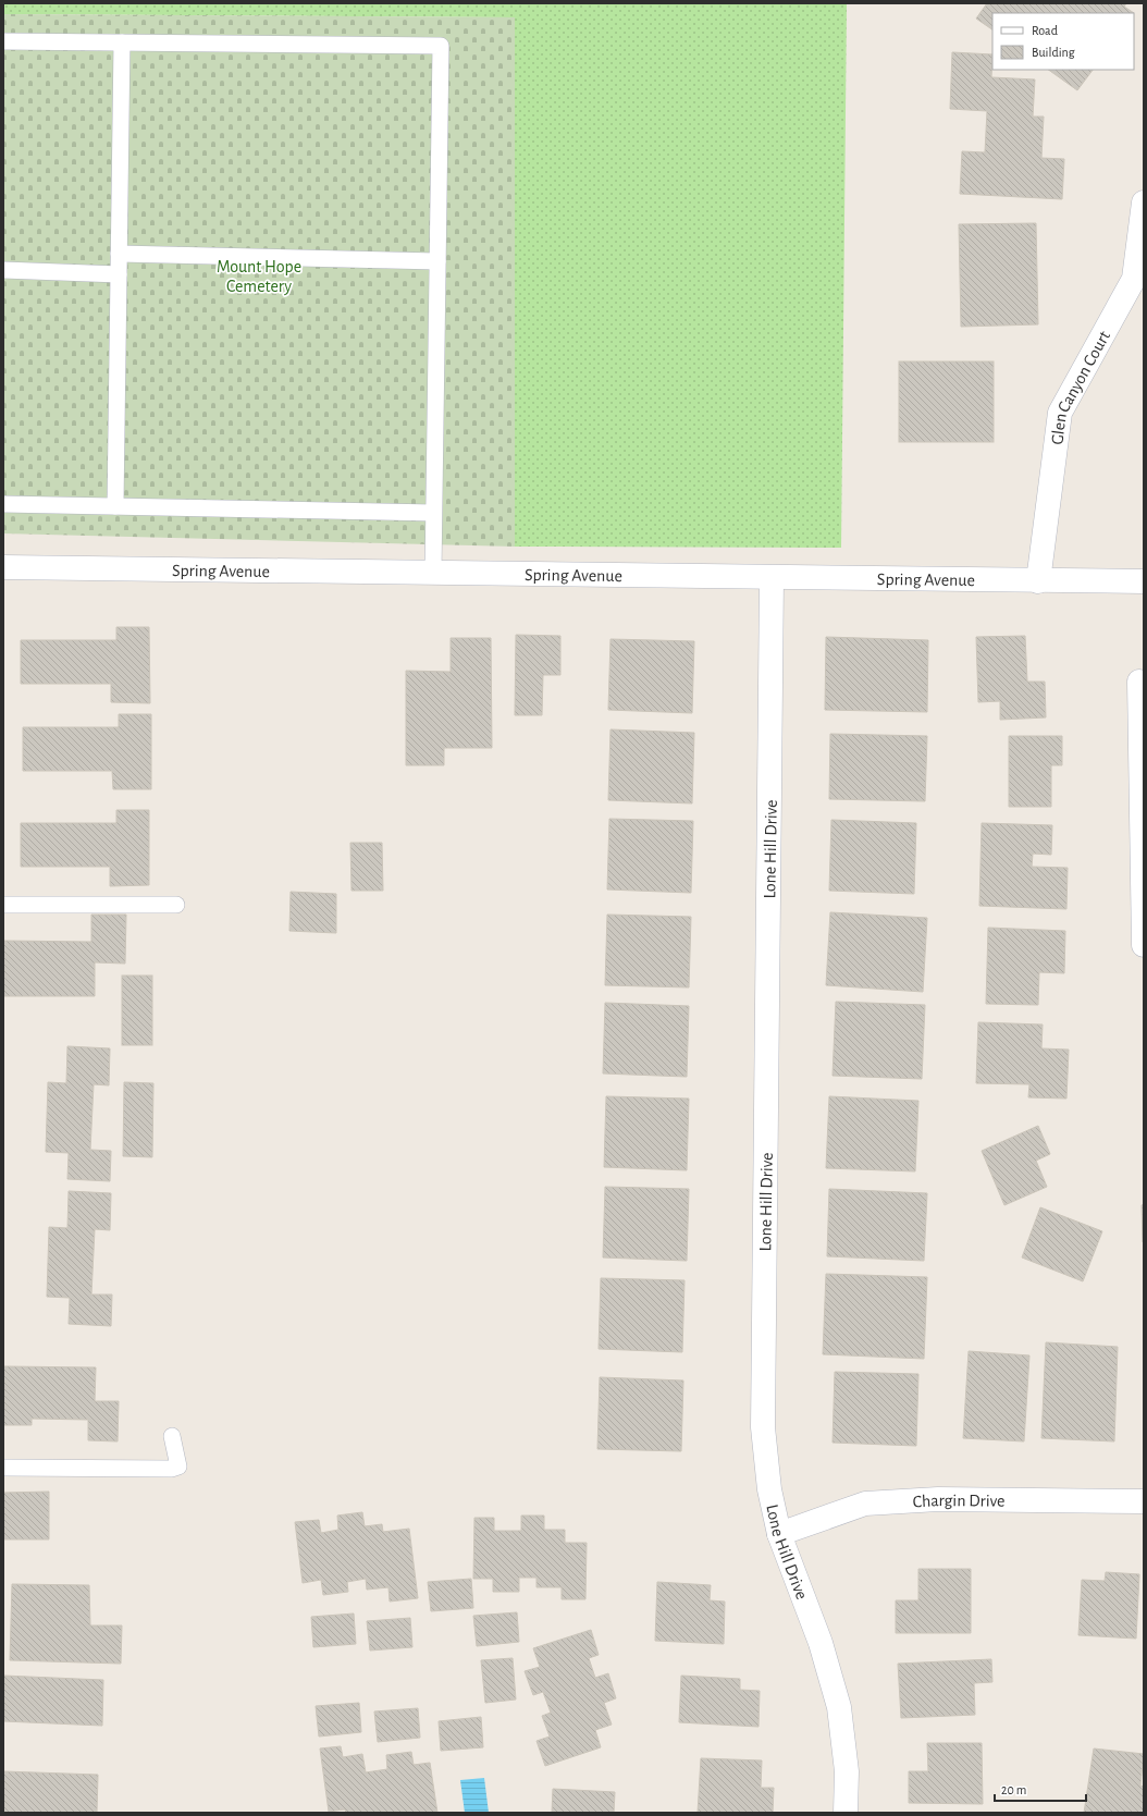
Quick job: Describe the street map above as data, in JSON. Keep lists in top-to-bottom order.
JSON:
{
  "streets": {
    "street": [
      "Glen Canyon Court",
      "Spring Avenue",
      "Lone Hill Drive",
      "Chargin Drive"
    ]
  },
  "crossings": [
    ["Glen Canyon Court", "Spring Avenue"],
    ["Spring Avenue", "Lone Hill Drive"],
    ["Lone Hill Drive", "Chargin Drive"]
  ],
  "parks": ["Mount Hope Cemetery"],
  "legend": ["Road", "Building"],
  "scale_bar": "20 m"
}
